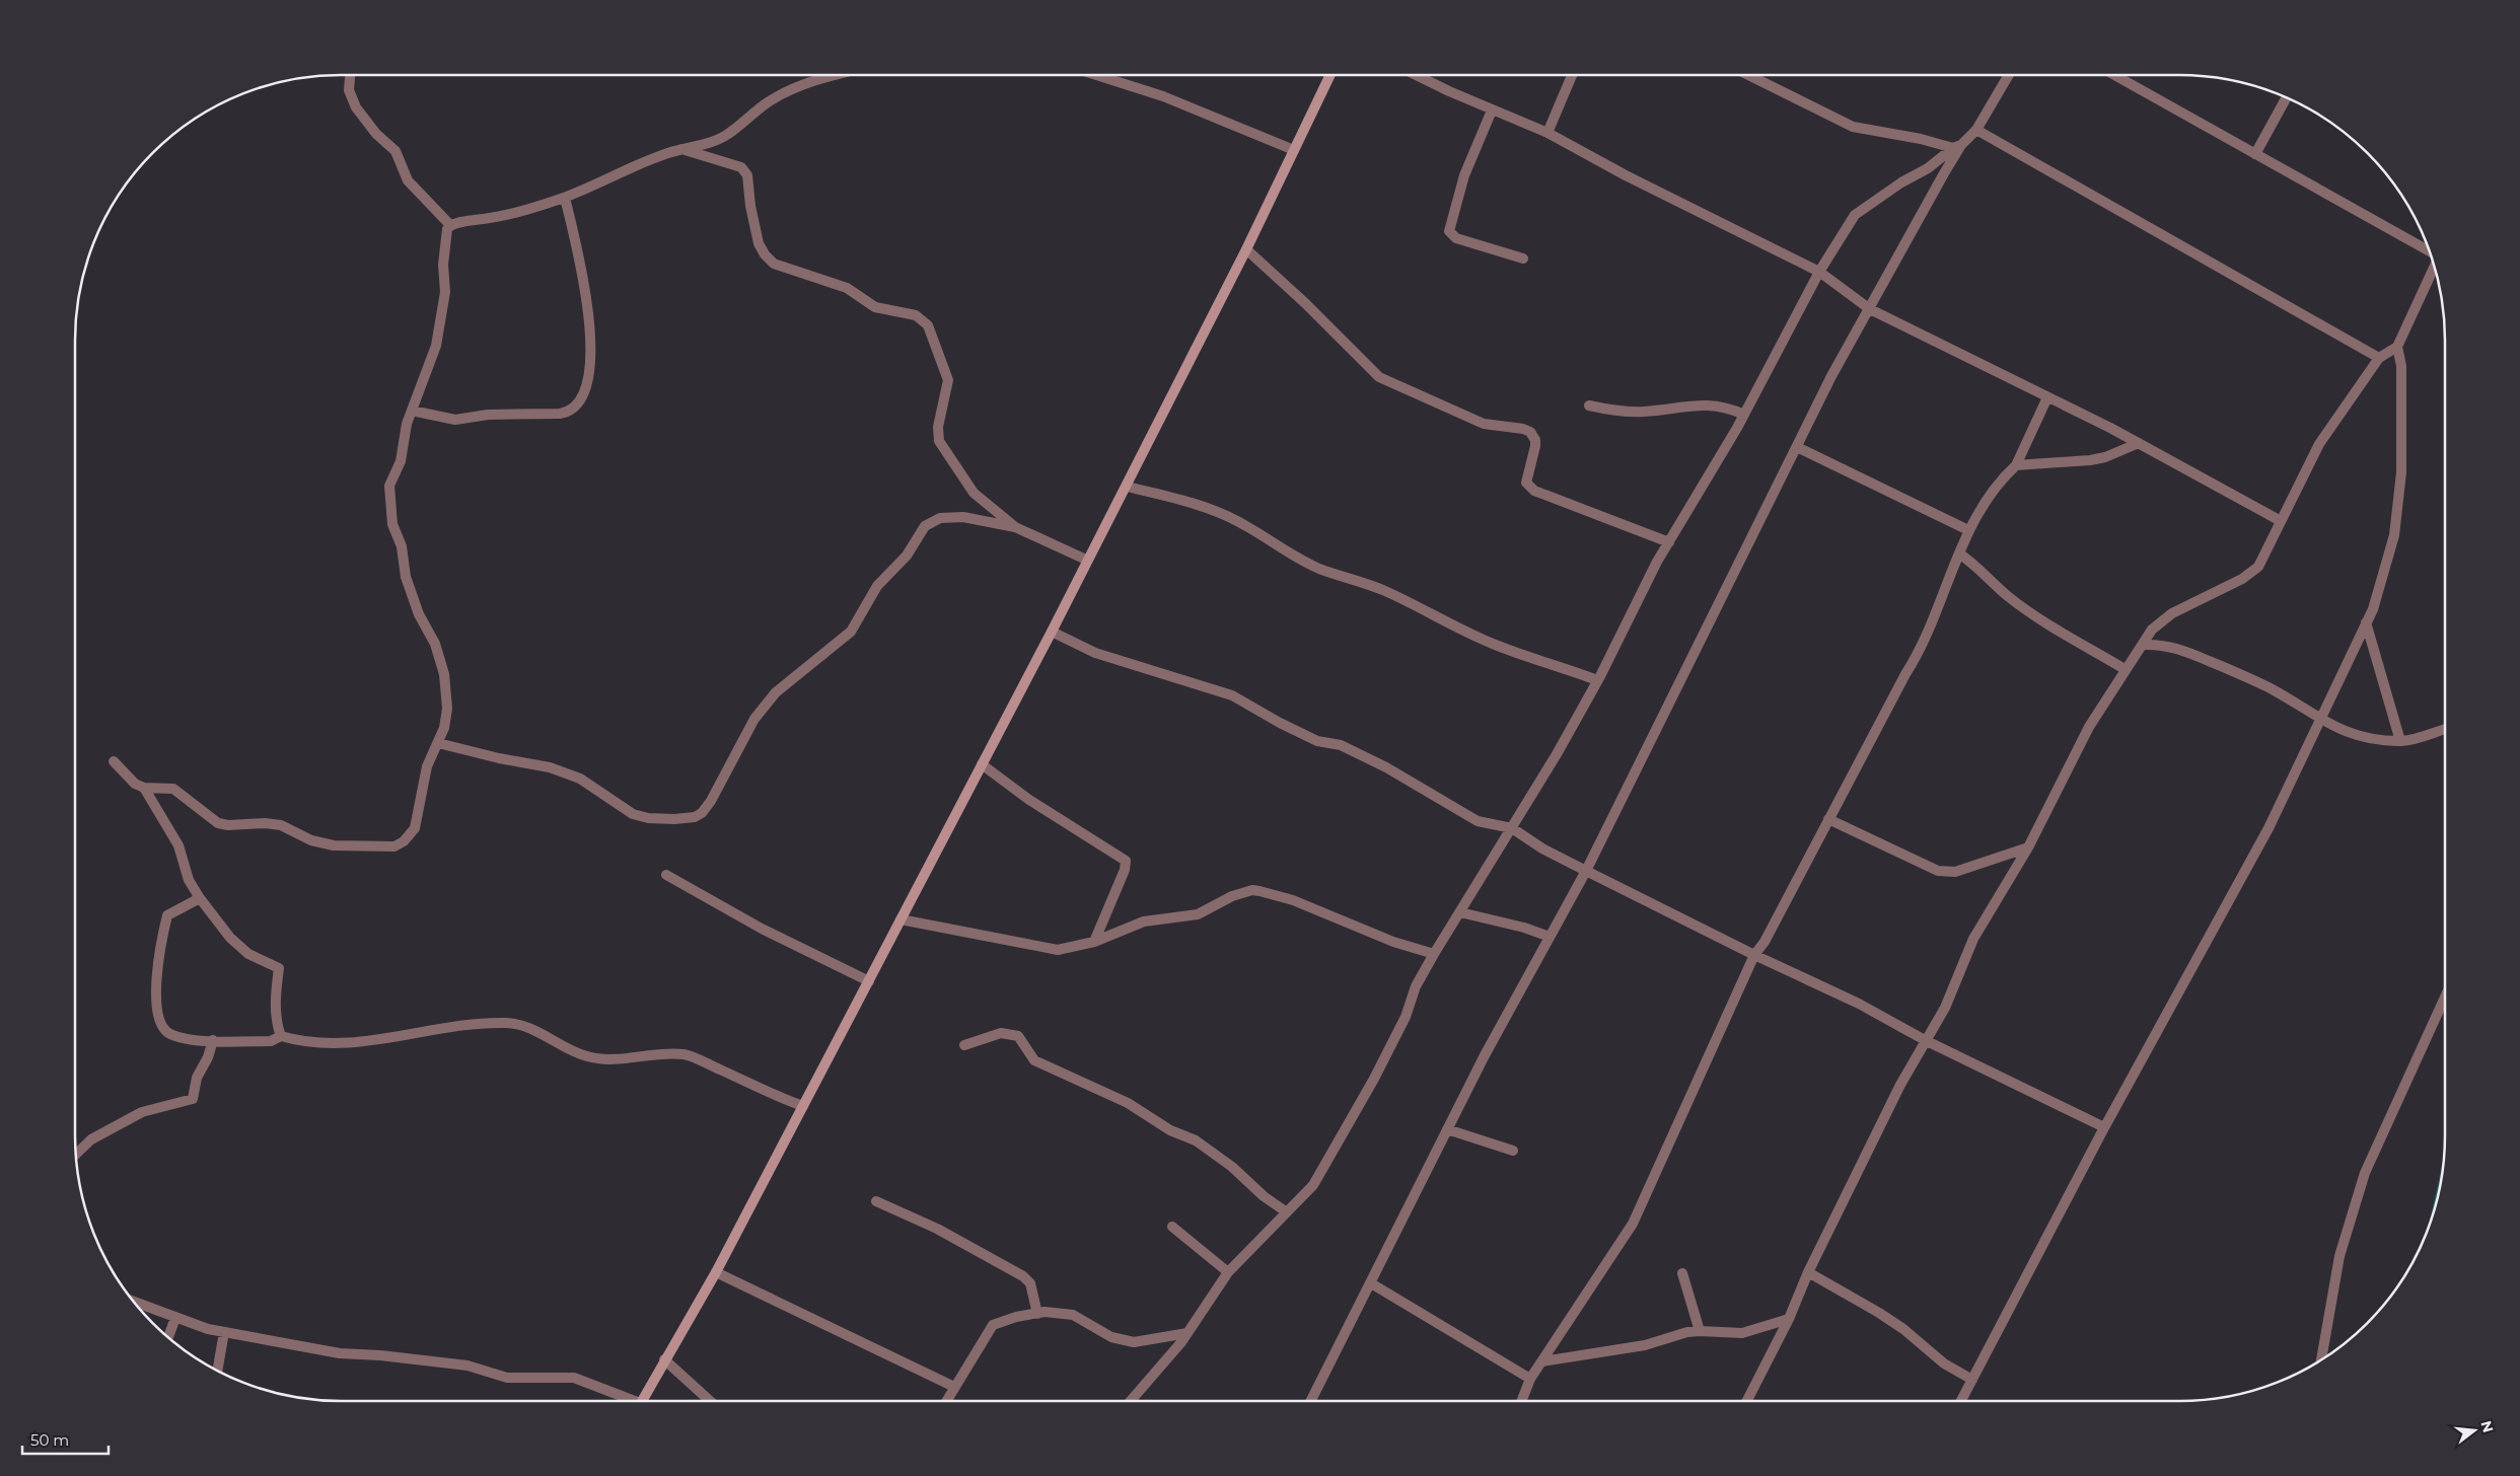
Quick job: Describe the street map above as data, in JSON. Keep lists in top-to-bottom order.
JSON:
{
  "scale_bar": "50 m",
  "north": "right"
}
